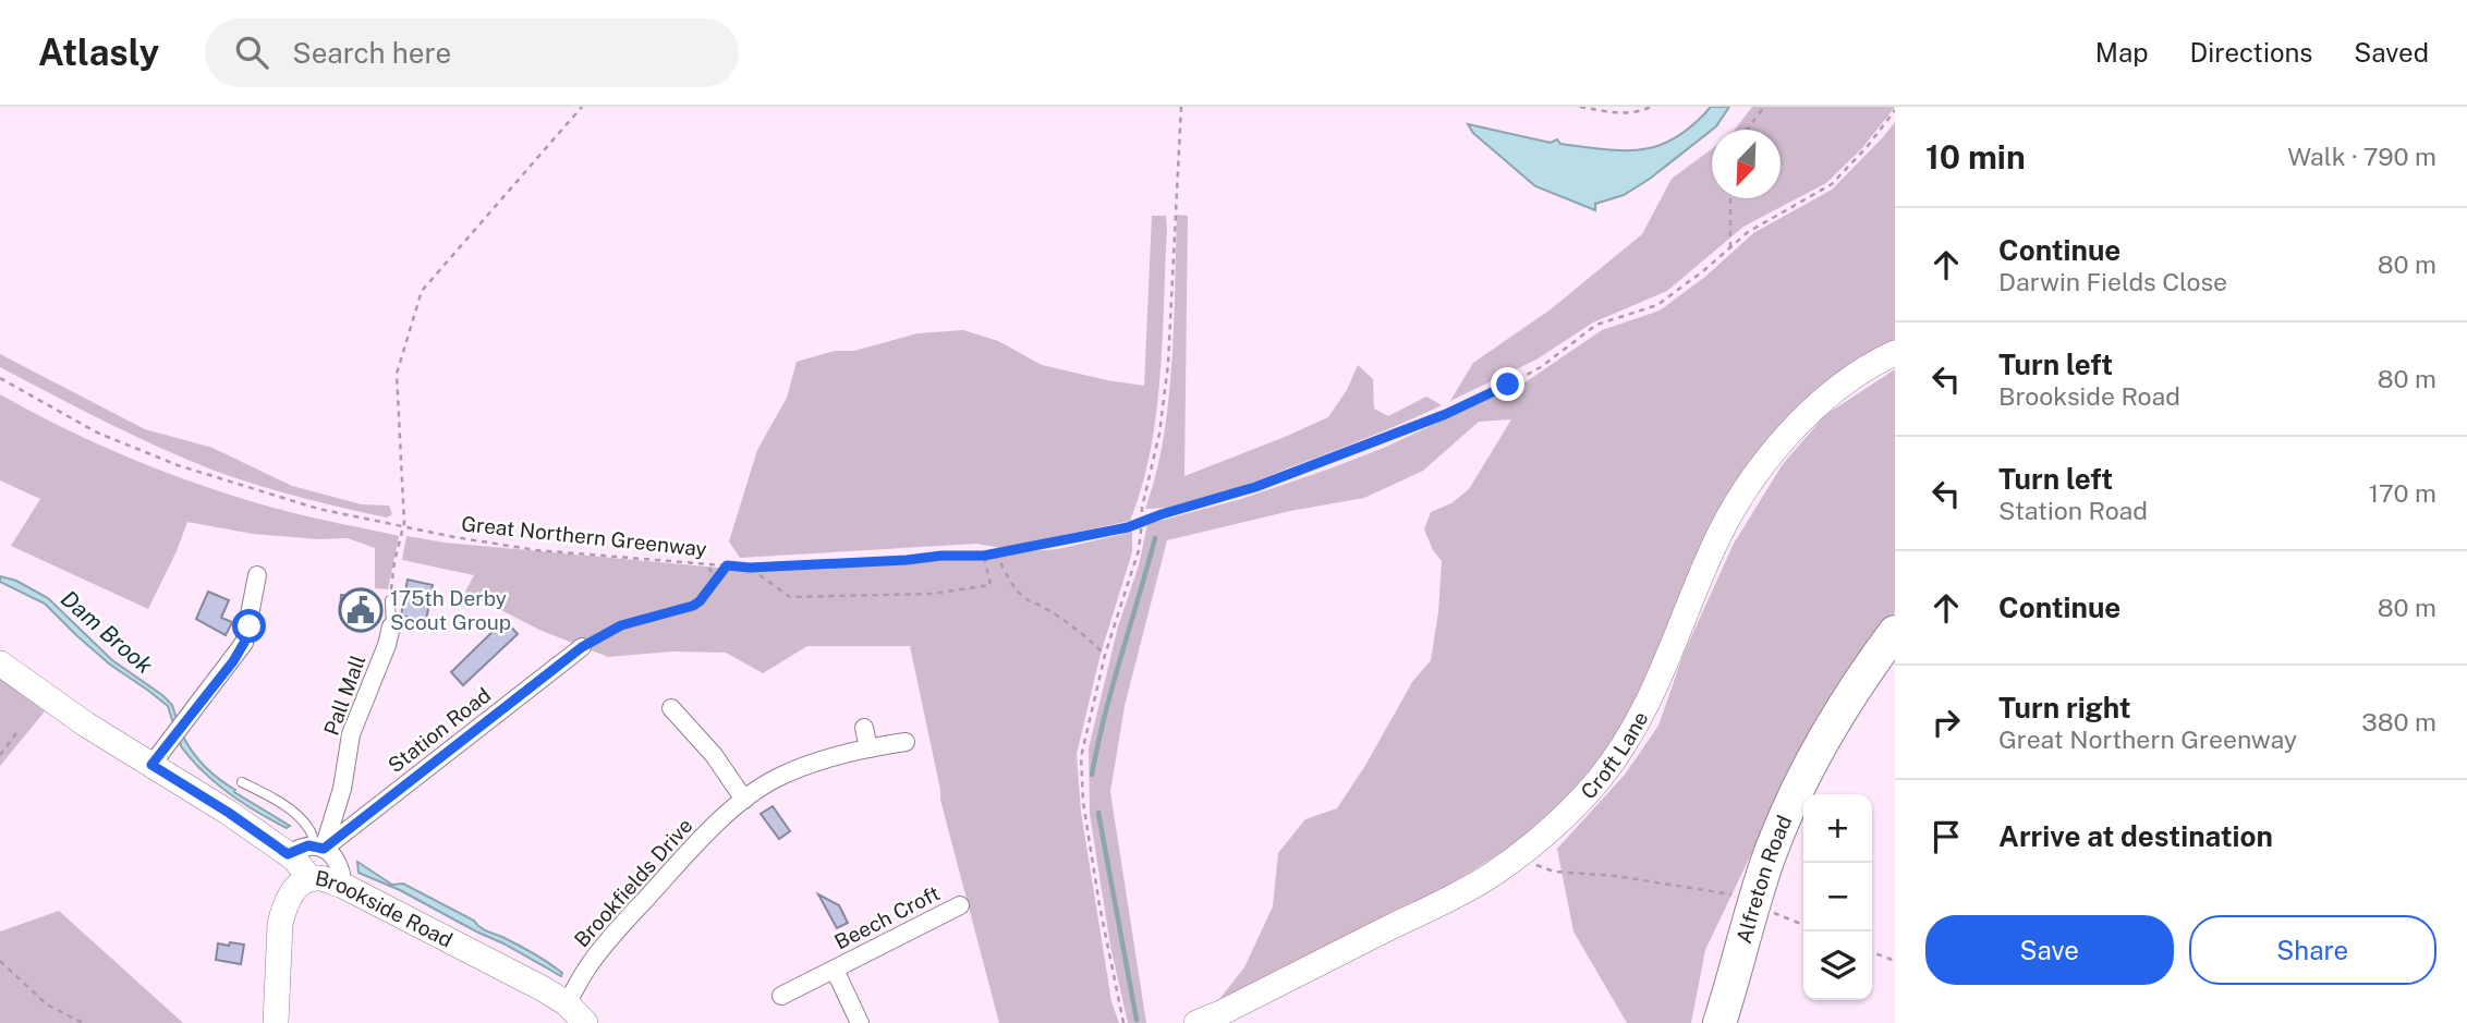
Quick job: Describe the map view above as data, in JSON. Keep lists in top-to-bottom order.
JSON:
{
  "streets": {
    "highway": ["Alfreton Road"],
    "street": [
      "Pall Mall",
      "Station Road",
      "Croft Lane",
      "Brookfields Drive",
      "Brookside Road",
      "Beech Croft"
    ],
    "path": ["Great Northern Greenway"]
  },
  "crossings": [
    ["Pall Mall", "Station Road"],
    ["Station Road", "Brookside Road"],
    ["Brookfields Drive", "Brookside Road"]
  ],
  "water": ["Dam Brook"],
  "places": {
    "public building": ["175th Derby Scout Group"]
  },
  "north": "bottom left",
  "page": {
    "header": "Atlasly",
    "search": "Search here",
    "nav": ["Map", "Directions", "Saved"],
    "heading": ["10 min", "Walk · 790 m"],
    "list": [
      ["Continue", "Darwin Fields Close", "80 m"],
      ["Turn left", "Brookside Road", "80 m"],
      ["Turn left", "Station Road", "170 m"],
      ["Continue", "80 m"],
      ["Turn right", "Great Northern Greenway", "380 m"],
      "Arrive at destination"
    ],
    "map_buttons": ["+", "−"],
    "buttons": ["Save", "Share"]
  }
}
